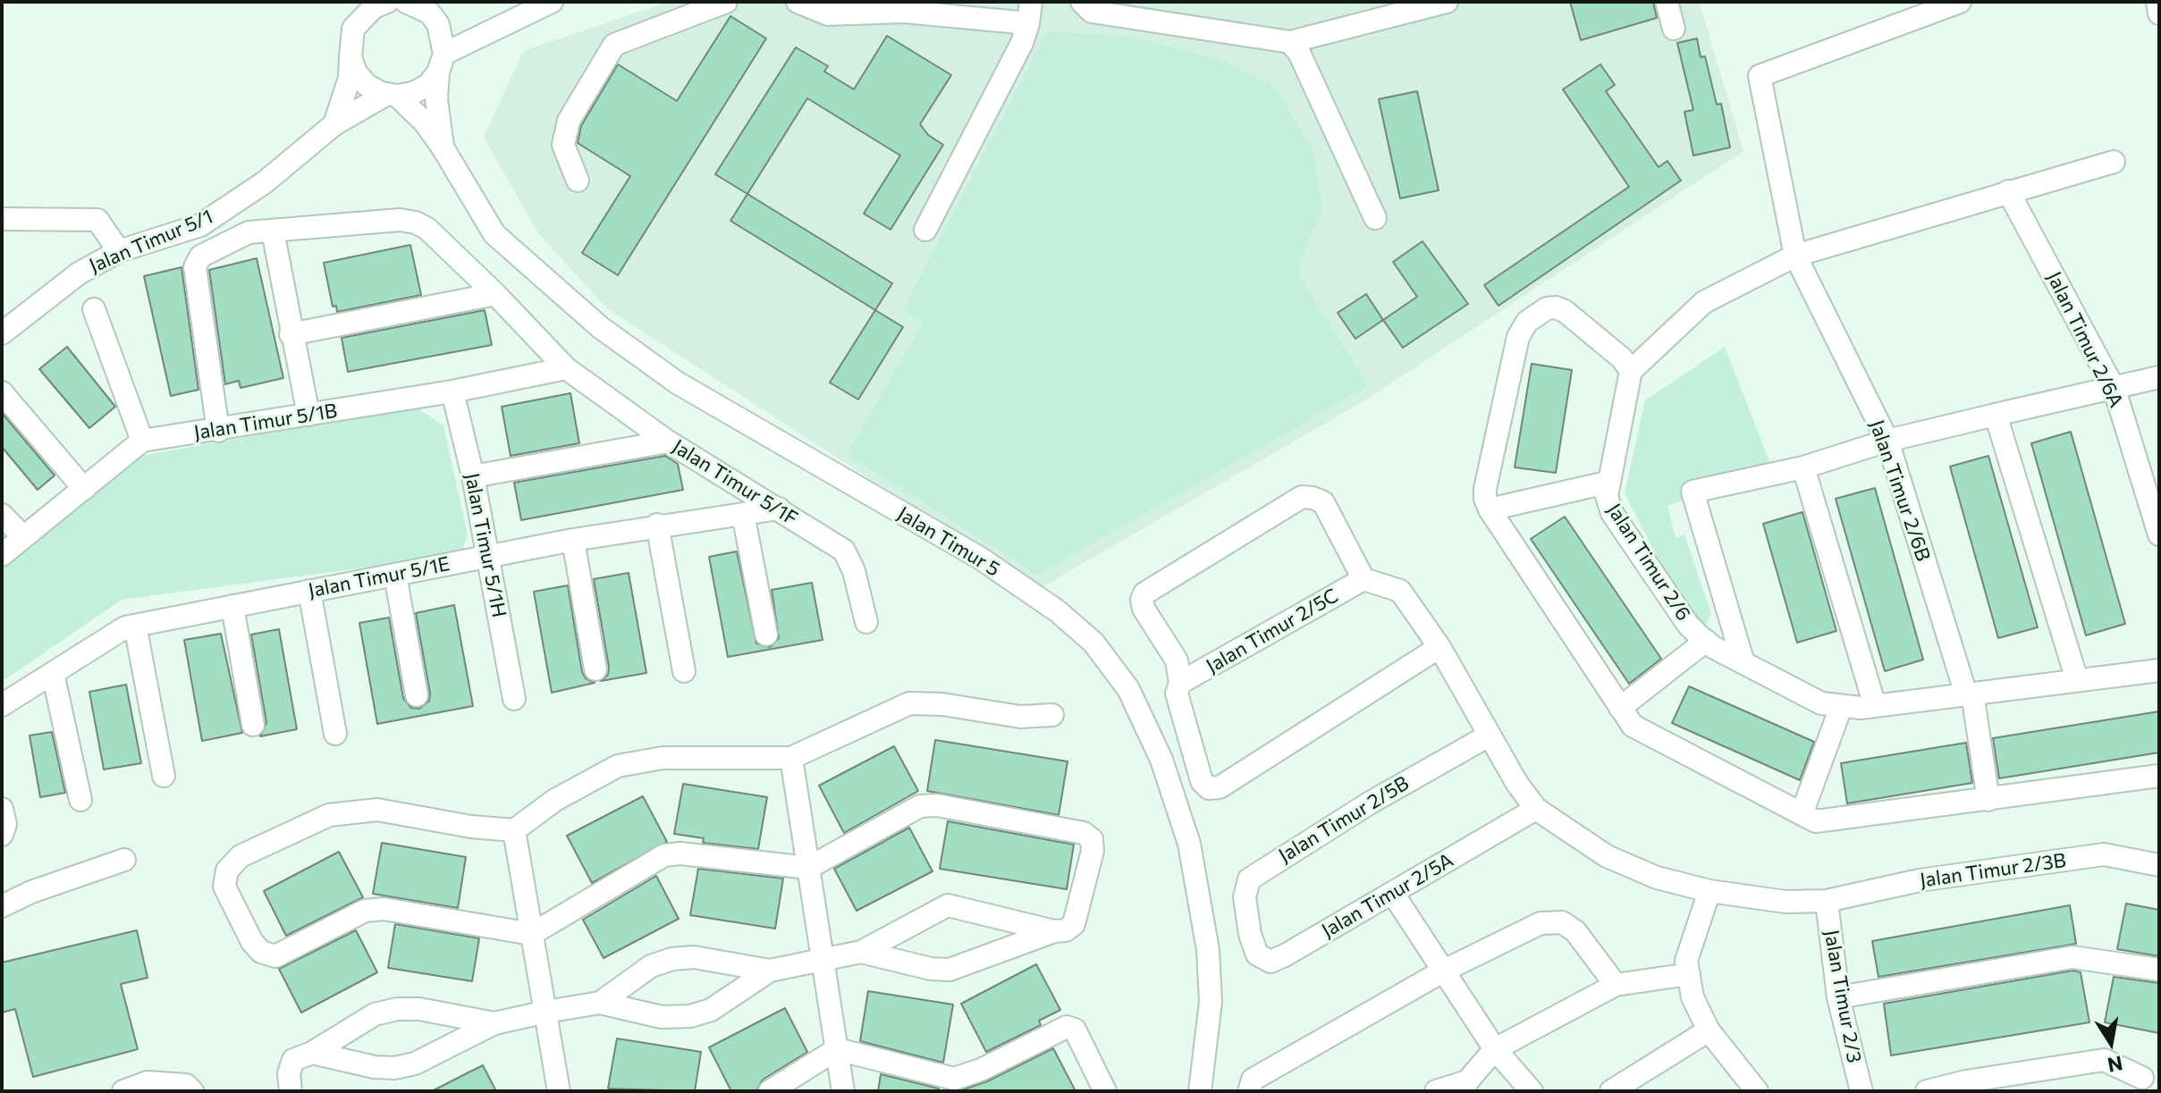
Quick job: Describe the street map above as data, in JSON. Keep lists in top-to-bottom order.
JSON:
{
  "streets": {
    "street": [
      "Jalan Timur 5/1",
      "Jalan Timur 2/6A",
      "Jalan Timur 5/1B",
      "Jalan Timur 5/1F",
      "Jalan Timur 2/6B",
      "Jalan Timur 5",
      "Jalan Timur 5/1H",
      "Jalan Timur 2/6",
      "Jalan Timur 5/1E",
      "Jalan Timur 2/5C",
      "Jalan Timur 2/5B",
      "Jalan Timur 2/3B",
      "Jalan Timur 2/5A",
      "Jalan Timur 2/3"
    ]
  },
  "crossings": [
    ["Jalan Timur 5/1", "Jalan Timur 5"],
    ["Jalan Timur 5/1B", "Jalan Timur 5/1F"],
    ["Jalan Timur 5/1B", "Jalan Timur 5/1H"],
    ["Jalan Timur 5/1F", "Jalan Timur 5/1E"],
    ["Jalan Timur 2/6B", "Jalan Timur 2/6"],
    ["Jalan Timur 5/1H", "Jalan Timur 5/1E"],
    ["Jalan Timur 2/5B", "Jalan Timur 2/5A"],
    ["Jalan Timur 2/3B", "Jalan Timur 2/5A"],
    ["Jalan Timur 2/3B", "Jalan Timur 2/3"]
  ],
  "north": "bottom"
}
